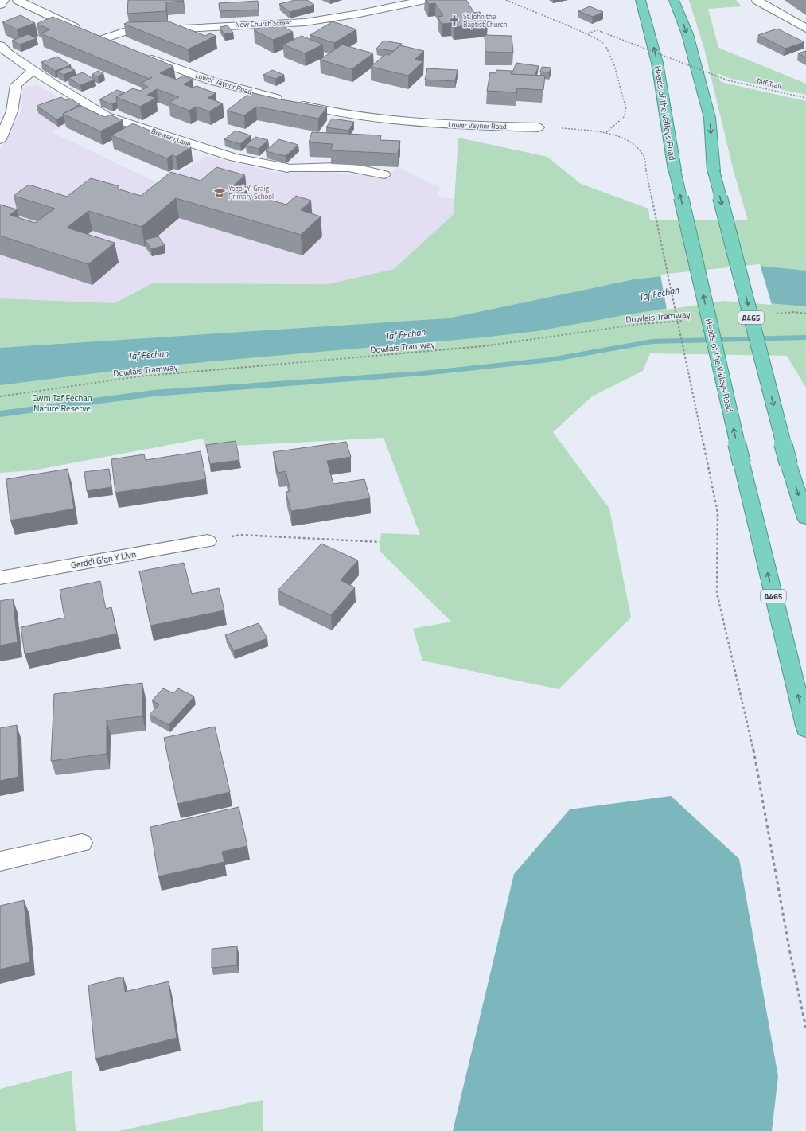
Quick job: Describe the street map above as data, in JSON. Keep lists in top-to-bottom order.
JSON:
{
  "streets": {
    "highway": ["Heads of the Valleys Road", "A465"],
    "street": [
      "New Church Street",
      "Lower Vaynor Road",
      "Brewery Lane",
      "Gerddi Glan Y Llyn"
    ],
    "path": ["Taff Trail", "Dowlais Tramway"]
  },
  "water": ["Taf Fechan"],
  "parks": ["Cwm Taf Fechan Nature Reserve"],
  "places": {
    "church": ["St.John the Baptist Church"],
    "school or university": ["Ysgol-Y-Graig Primary School"]
  }
}
